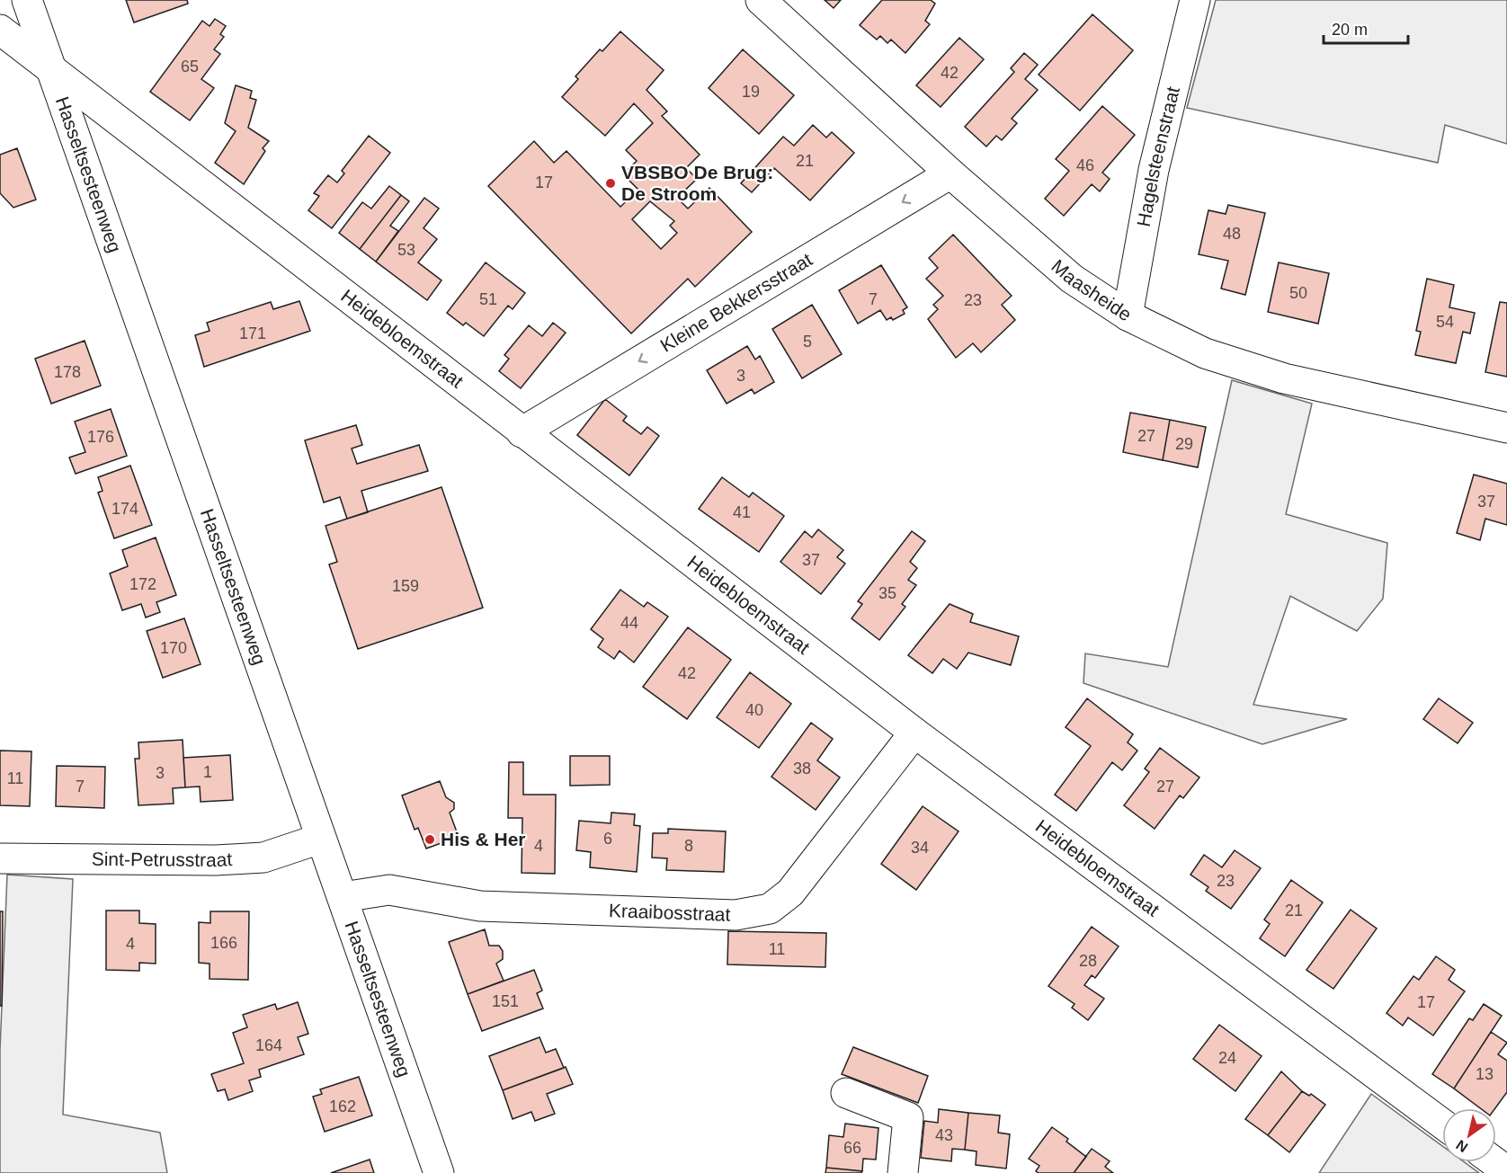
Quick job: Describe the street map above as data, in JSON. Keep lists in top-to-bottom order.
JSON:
{
  "streets": {
    "street": [
      "Hagelsteenstraat",
      "Hasseltsesteenweg",
      "Maasheide",
      "Kleine Bekkersstraat",
      "Heidebloemstraat",
      "Sint-Petrusstraat",
      "Kraaibosstraat"
    ]
  },
  "crossings": [
    ["Hagelsteenstraat", "Maasheide"],
    ["Hasseltsesteenweg", "Heidebloemstraat"],
    ["Hasseltsesteenweg", "Sint-Petrusstraat"],
    ["Hasseltsesteenweg", "Kraaibosstraat"],
    ["Maasheide", "Kleine Bekkersstraat"],
    ["Kleine Bekkersstraat", "Heidebloemstraat"],
    ["Heidebloemstraat", "Kraaibosstraat"]
  ],
  "one_way": ["Kleine Bekkersstraat"],
  "places": ["VBSBO De Brug: De Stroom", "His & Her"],
  "house_numbers": [
    "65",
    "42",
    "19",
    "21",
    "46",
    "17",
    "48",
    "53",
    "50",
    "51",
    "7",
    "23",
    "54",
    "171",
    "5",
    "178",
    "3",
    "27",
    "176",
    "29",
    "37",
    "174",
    "41",
    "37",
    "172",
    "159",
    "35",
    "44",
    "170",
    "42",
    "40",
    "38",
    "1",
    "3",
    "11",
    "7",
    "27",
    "6",
    "4",
    "8",
    "34",
    "23",
    "21",
    "166",
    "4",
    "11",
    "28",
    "151",
    "17",
    "164",
    "24",
    "13",
    "162",
    "43",
    "66"
  ],
  "scale_bar": "20 m",
  "north": "bottom left"
}
